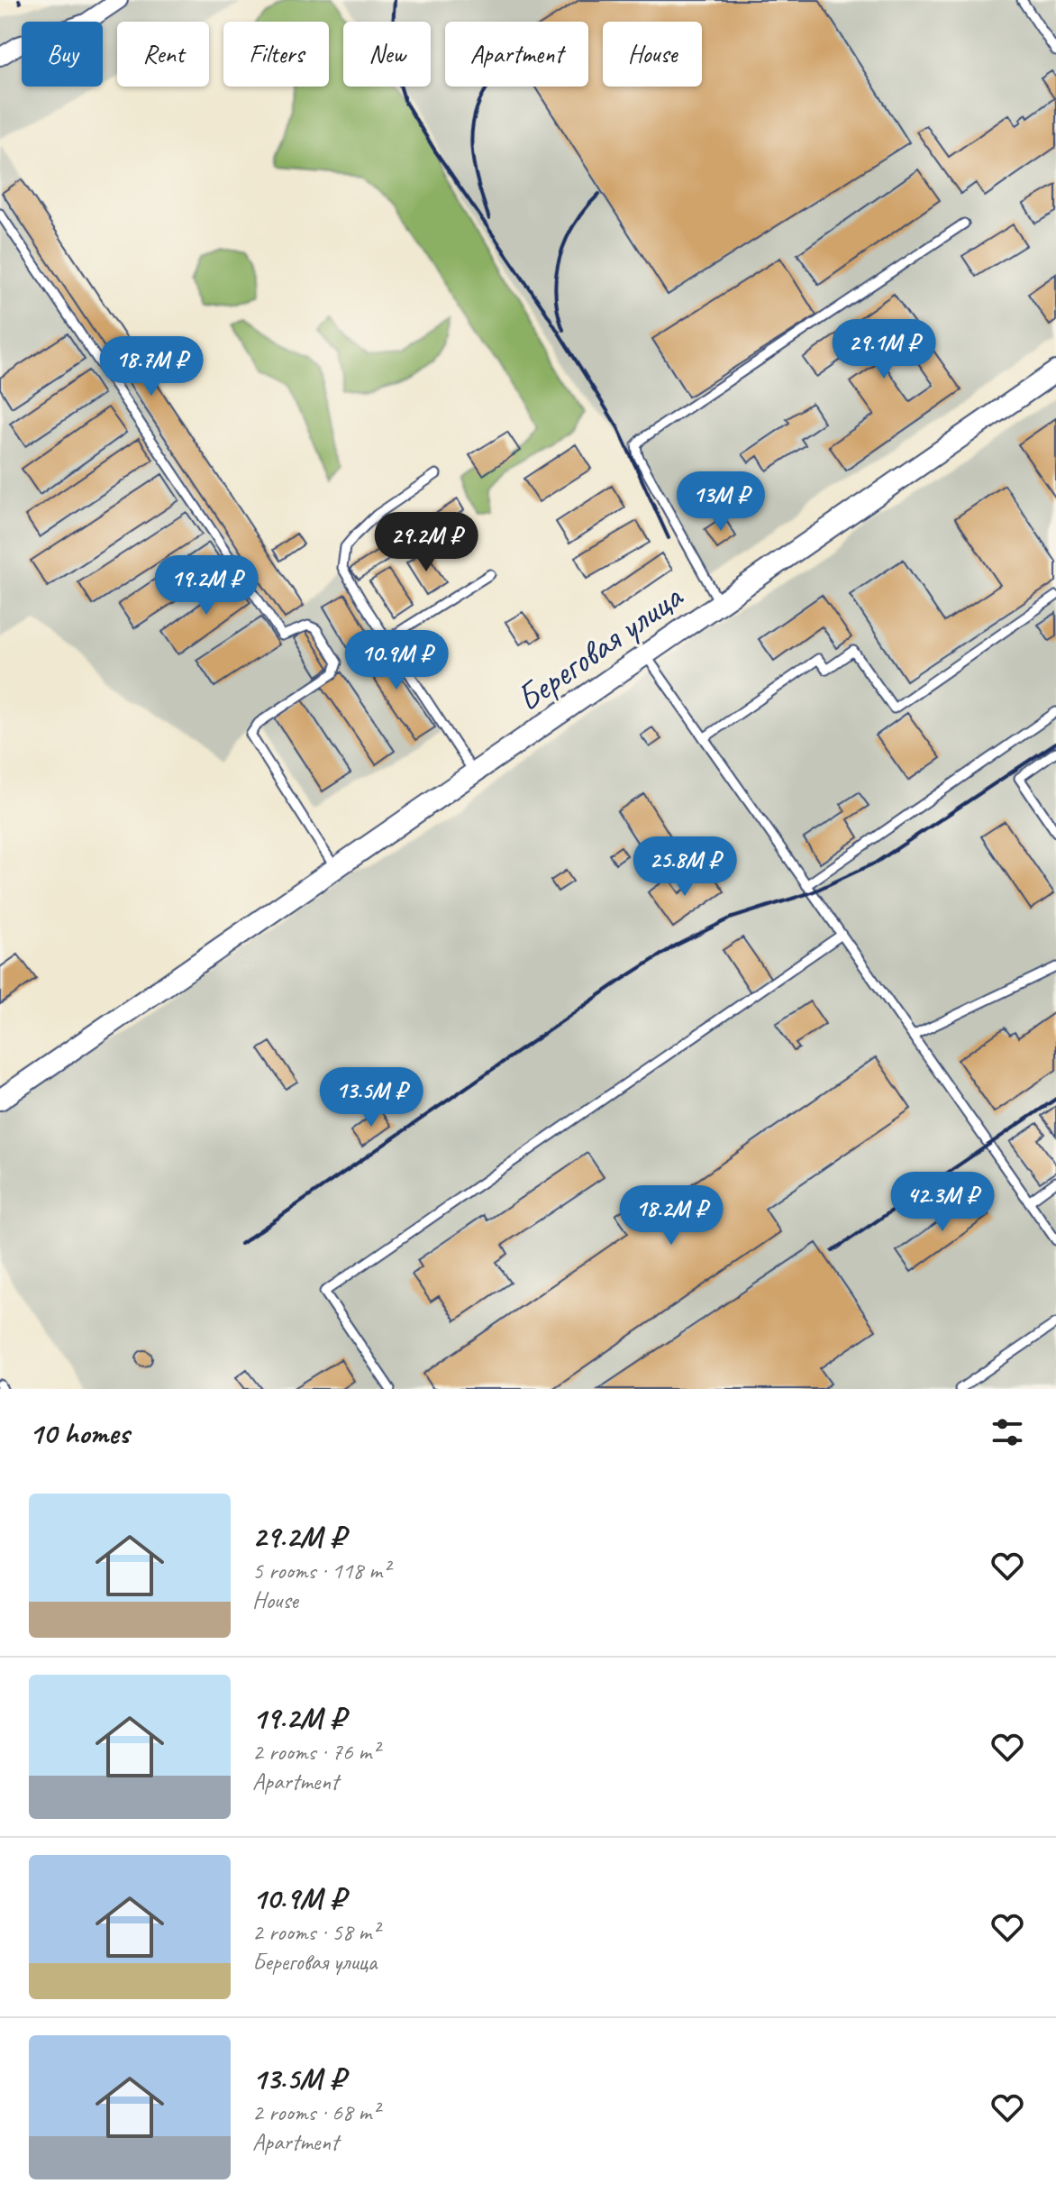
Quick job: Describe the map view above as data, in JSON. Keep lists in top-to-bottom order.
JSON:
{
  "streets": {
    "street": ["Береговая улица"]
  },
  "page": {
    "chip": [
      "Buy",
      "Rent",
      "Filters",
      "New",
      "Apartment",
      "House"
    ],
    "price": [
      "29.1M ₽",
      "18.7M ₽",
      "13M ₽",
      "29.2M ₽",
      "19.2M ₽",
      "10.9M ₽",
      "25.8M ₽",
      "13.5M ₽",
      "42.3M ₽",
      "18.2M ₽"
    ],
    "heading": "10 homes",
    "list": [
      {
        "name": "29.2M ₽",
        "note": "5 rooms · 118 m² · House"
      },
      {
        "name": "19.2M ₽",
        "note": "2 rooms · 76 m² · Apartment"
      },
      {
        "name": "10.9M ₽",
        "note": "2 rooms · 58 m² · Береговая улица"
      },
      {
        "name": "13.5M ₽",
        "note": "2 rooms · 68 m² · Apartment"
      }
    ]
  }
}
